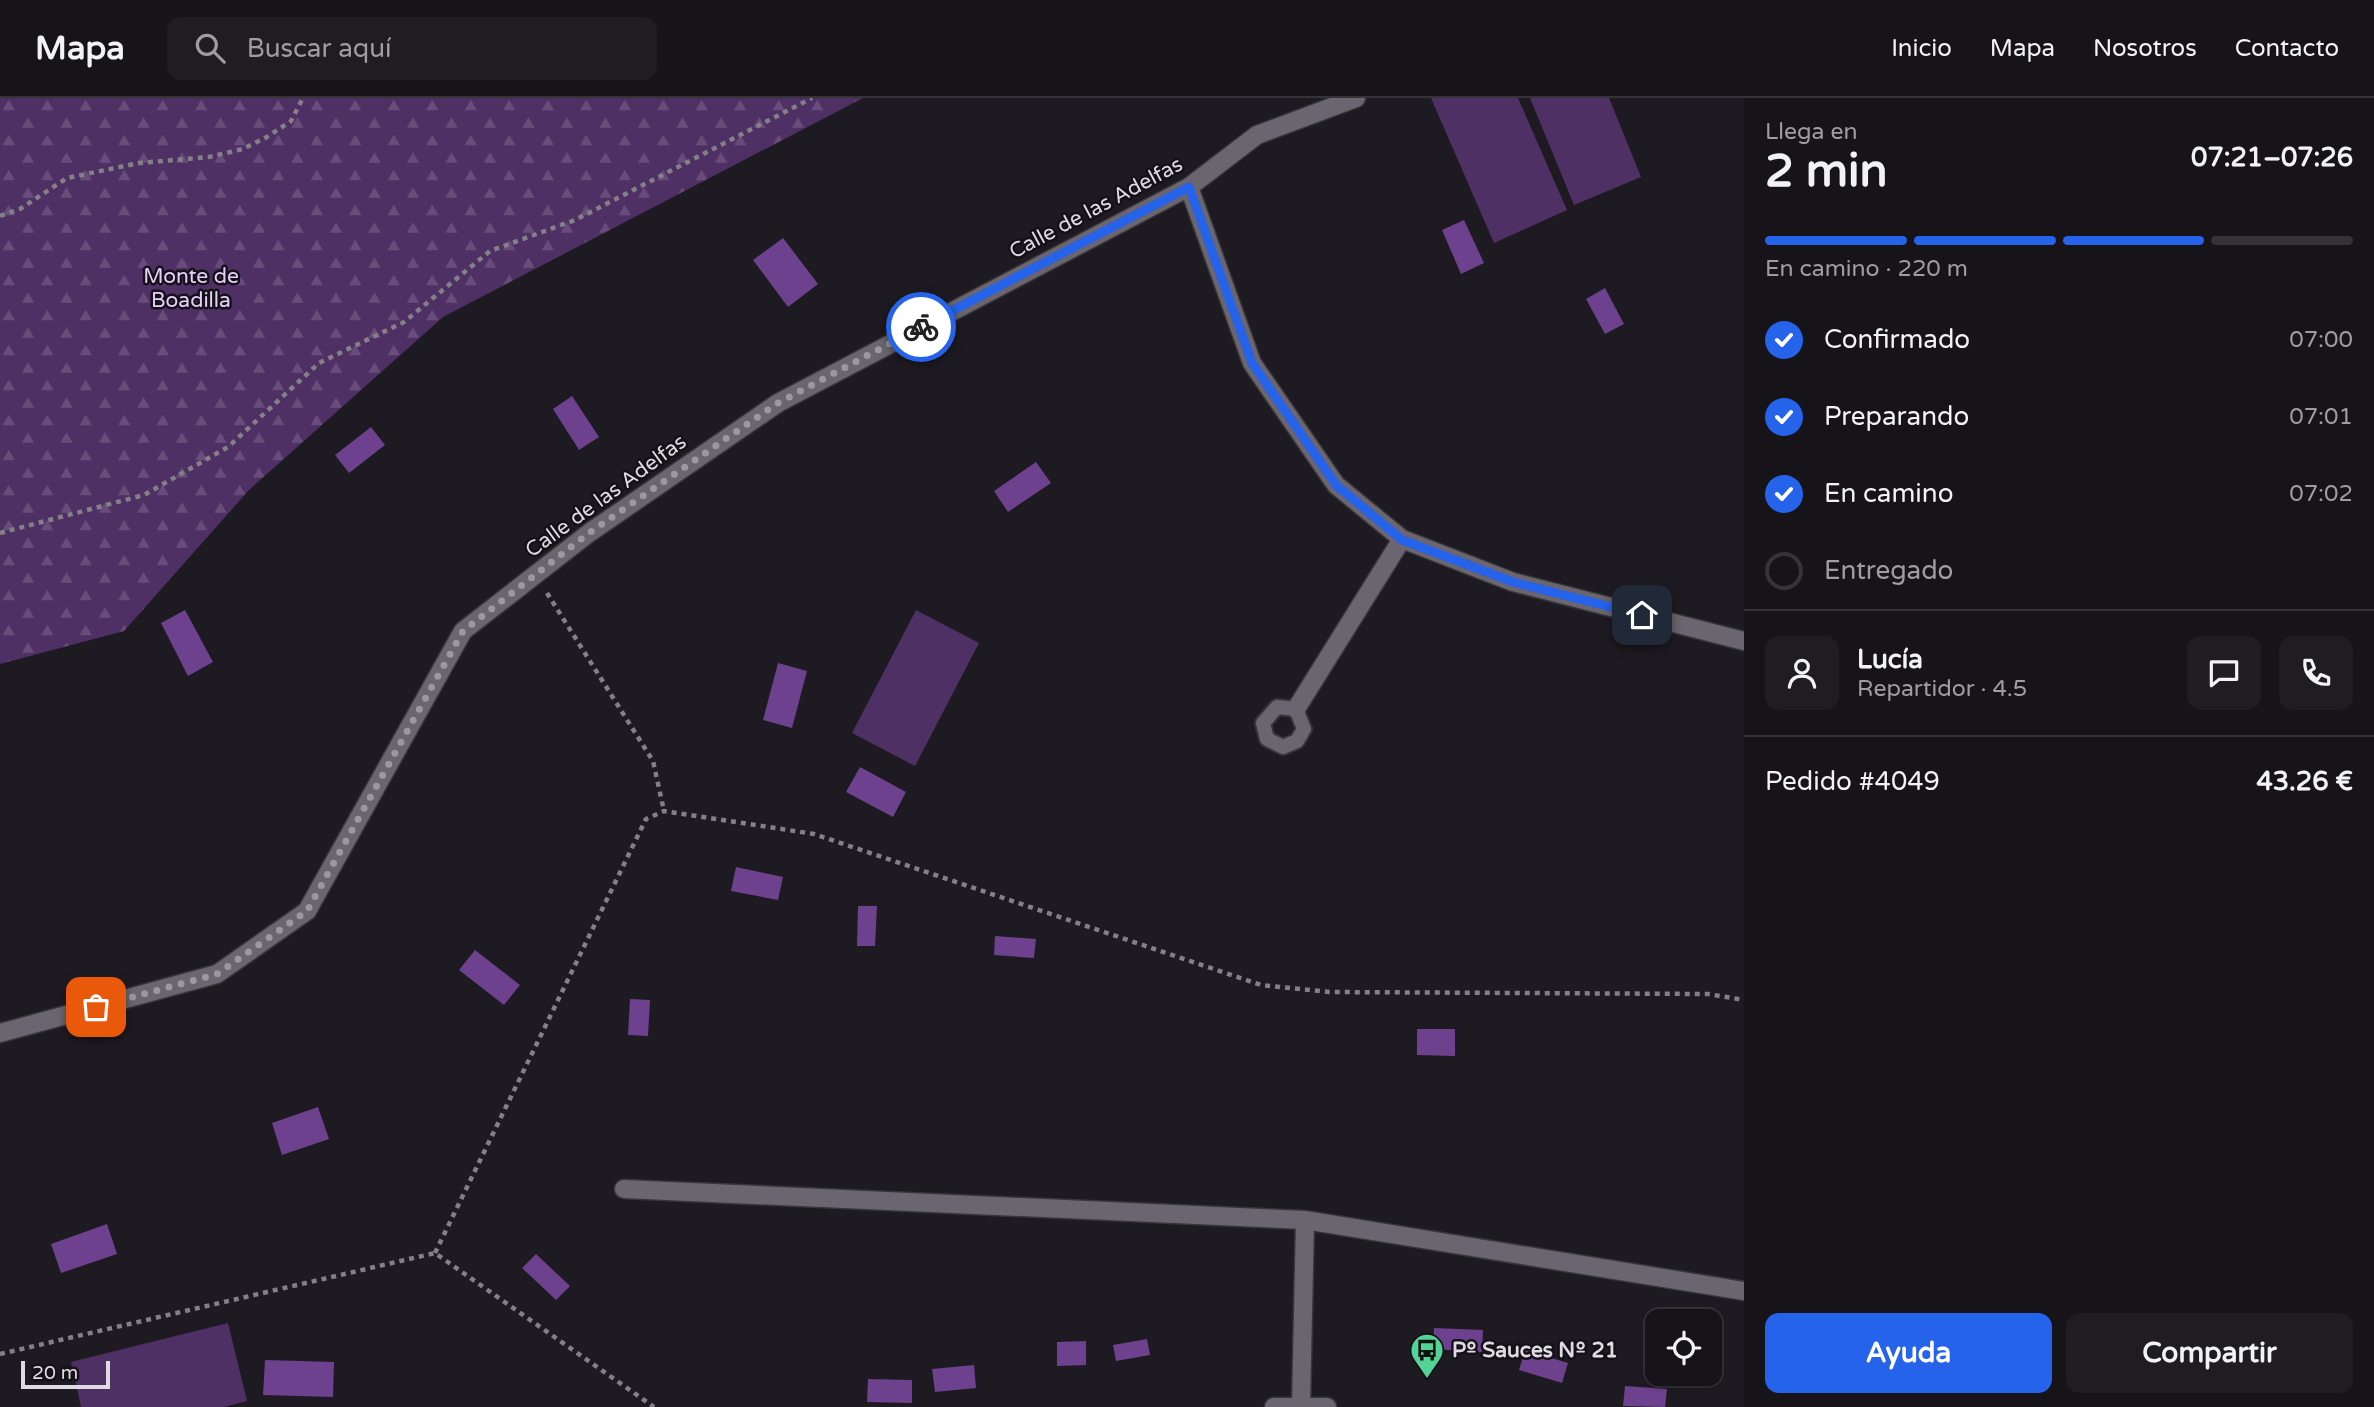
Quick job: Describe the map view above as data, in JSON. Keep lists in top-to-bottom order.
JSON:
{
  "streets": {
    "street": ["Calle de las Adelfas"]
  },
  "parks": ["Monte de Boadilla"],
  "places": {
    "bus stop": ["Pº Sauces Nº 21"]
  },
  "scale_bar": "20 m",
  "page": {
    "header": "Mapa",
    "search": "Buscar aquí",
    "nav": [
      "Inicio",
      "Mapa",
      "Nosotros",
      "Contacto"
    ],
    "heading": ["2 min", "Llega en", "07:21–07:26"],
    "panel": [
      "Lucía",
      "Repartidor · 4.5",
      "Pedido #4049",
      "43.26 €"
    ],
    "bar": "En camino · 220 m",
    "list": [
      ["Confirmado", "07:00"],
      ["Preparando", "07:01"],
      ["En camino", "07:02"],
      "Entregado"
    ],
    "buttons": ["Ayuda", "Compartir"],
    "scale": "20 m"
  }
}
